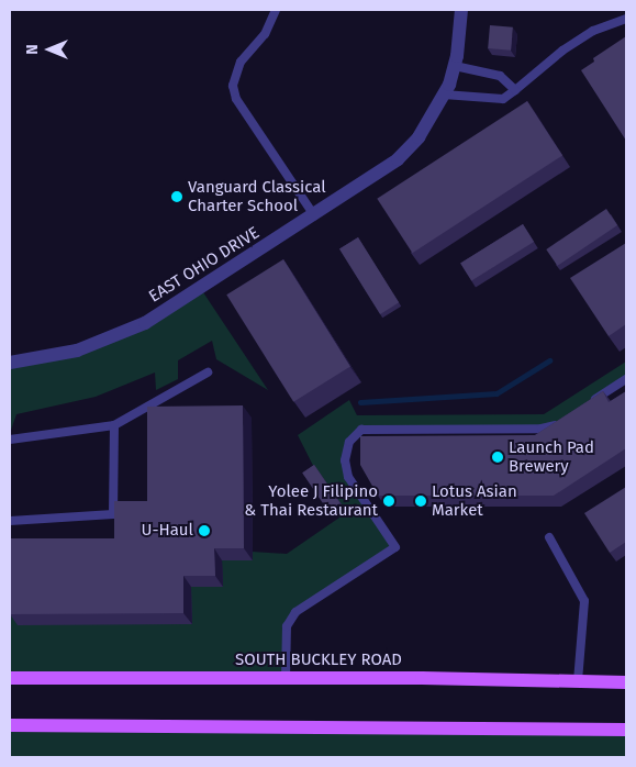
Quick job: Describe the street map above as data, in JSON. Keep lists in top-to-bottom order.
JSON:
{
  "streets": {
    "main road": ["SOUTH BUCKLEY ROAD"],
    "street": ["EAST OHIO DRIVE"]
  },
  "places": [
    "Vanguard Classical Charter School",
    "Launch Pad Brewery",
    "Yolee J Filipino & Thai Restaurant",
    "Lotus Asian Market",
    "U-Haul"
  ],
  "north": "left"
}
